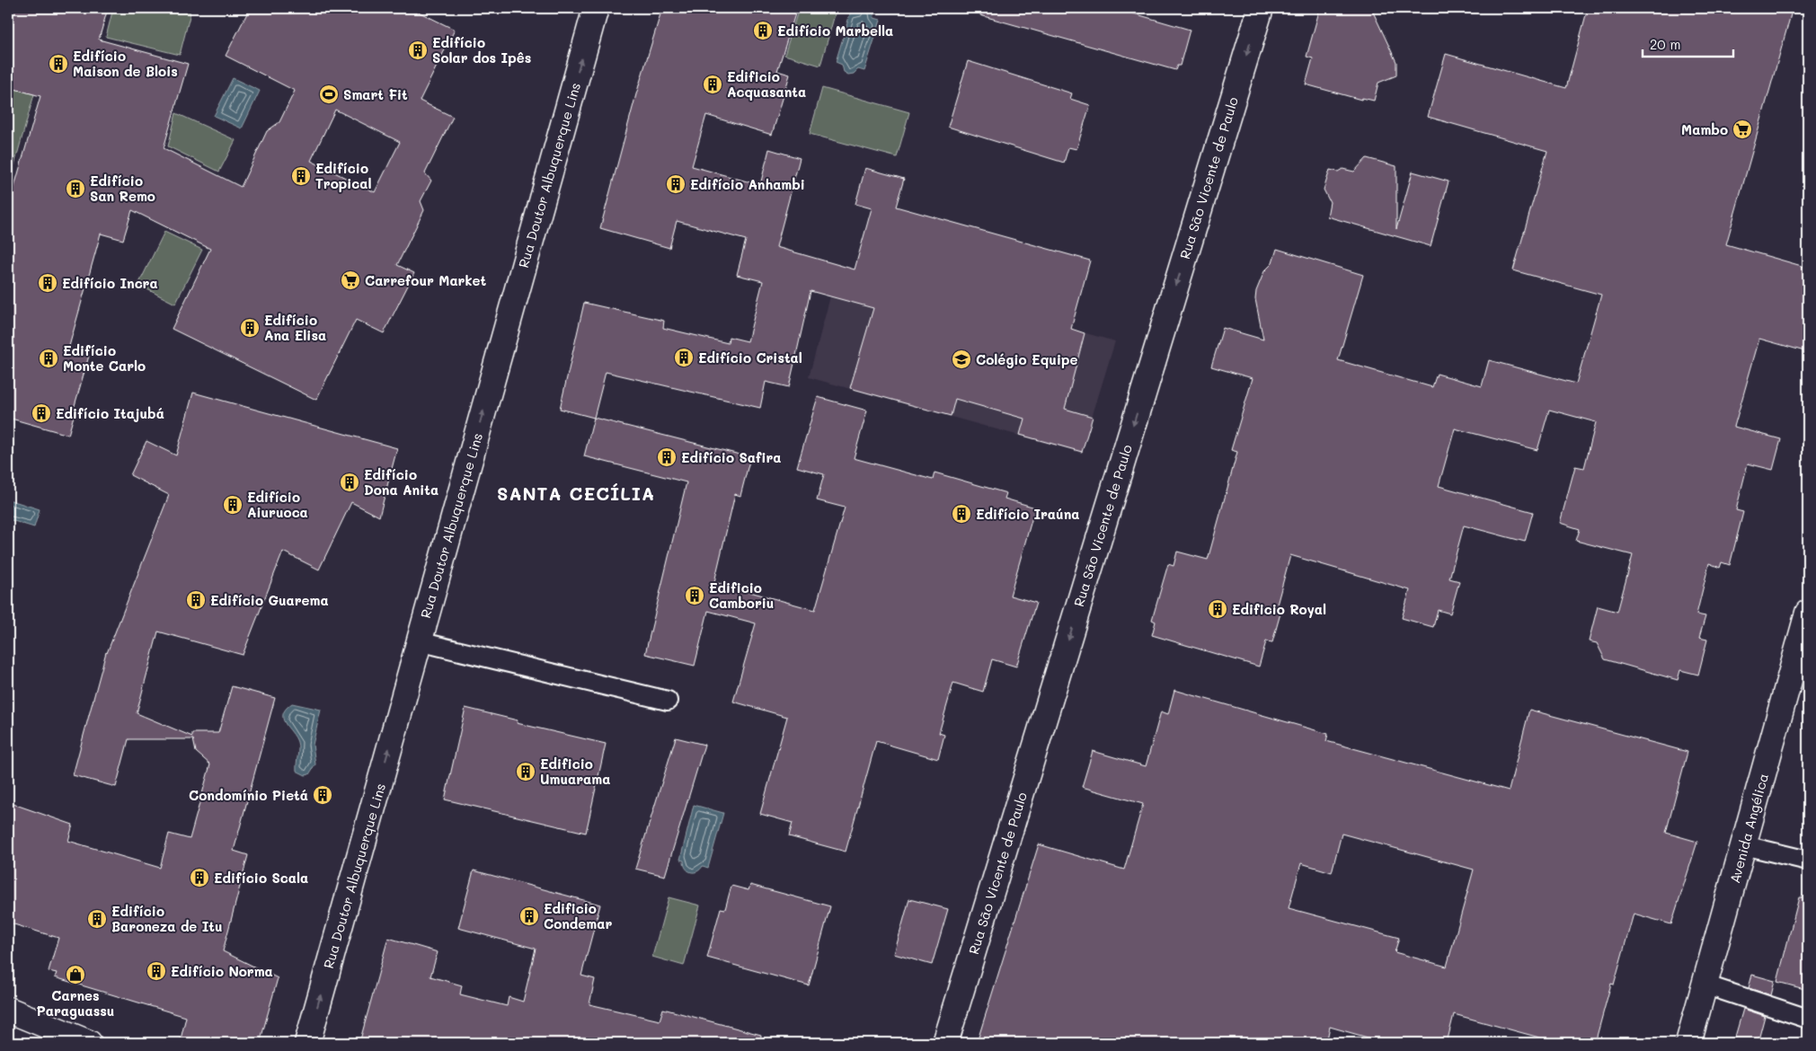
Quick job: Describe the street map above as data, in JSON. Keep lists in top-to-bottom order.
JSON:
{
  "streets": {
    "street": ["Rua Doutor Albuquerque Lins", "Rua São Vicente de Paulo", "Avenida Angélica"]
  },
  "one_way": ["Rua Doutor Albuquerque Lins", "Rua São Vicente de Paulo"],
  "districts": ["SANTA CECÍLIA"],
  "places": {
    "building": [
      "Edifício Marbella",
      "Edifício Solar dos Ipês",
      "Edifício Maison de Blois",
      "Edificio Acquasanta",
      "Edifício Tropical",
      "Edifício Anhambi",
      "Edifício San Remo",
      "Edifício Incra",
      "Edifício Ana Elisa",
      "Edifício Cristal",
      "Edifício Monte Carlo",
      "Edifício Itajubá",
      "Edifício Safira",
      "Edifício Dona Anita",
      "Edifício Aiuruoca",
      "Edifício Iraúna",
      "Edificio Camboriu",
      "Edifício Guarema",
      "Edificio Royal",
      "Edificio Umuarama",
      "Condomínio Pietá",
      "Edifício Scala",
      "Edificio Condemar",
      "Edifício Baroneza de Itu",
      "Edifício Norma"
    ],
    "sports": ["Smart Fit"],
    "supermarket": ["Mambo", "Carrefour Market"],
    "school or university": ["Colégio Equipe"],
    "shop": ["Carnes Paraguassu"]
  },
  "scale_bar": "20 m"
}
